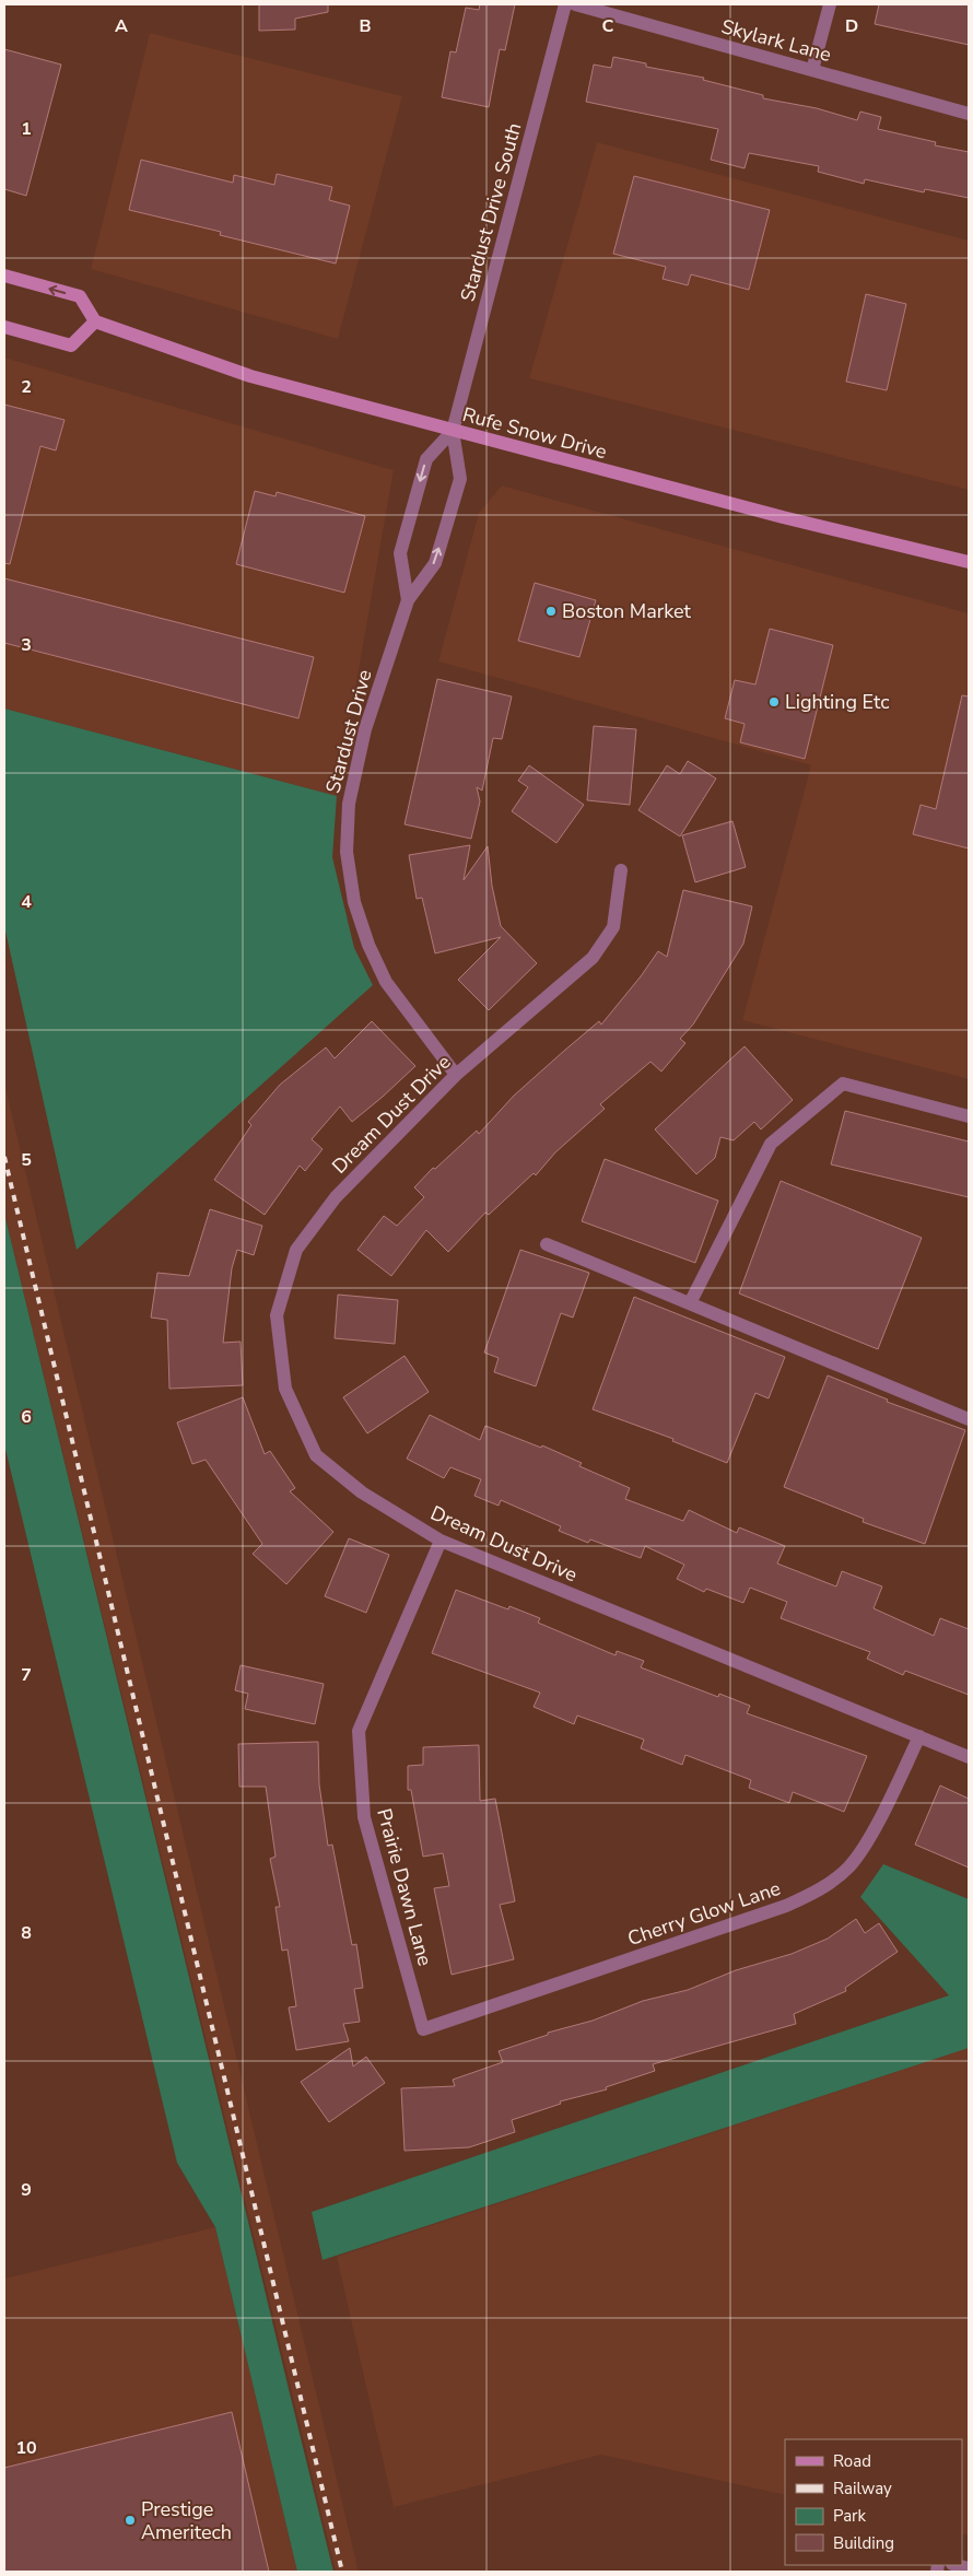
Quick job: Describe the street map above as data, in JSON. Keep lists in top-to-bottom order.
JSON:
{
  "streets": {
    "main road": ["Rufe Snow Drive"],
    "street": [
      "Skylark Lane",
      "Stardust Drive South",
      "Stardust Drive",
      "Dream Dust Drive",
      "Prairie Dawn Lane",
      "Cherry Glow Lane"
    ]
  },
  "crossings": [
    ["Stardust Drive South", "Rufe Snow Drive"],
    ["Stardust Drive South", "Stardust Drive"],
    ["Rufe Snow Drive", "Stardust Drive"],
    ["Stardust Drive", "Dream Dust Drive"],
    ["Dream Dust Drive", "Prairie Dawn Lane"],
    ["Dream Dust Drive", "Cherry Glow Lane"],
    ["Prairie Dawn Lane", "Cherry Glow Lane"]
  ],
  "places": ["Boston Market", "Lighting Etc", "Prestige Ameritech"],
  "legend": [
    "Road",
    "Railway",
    "Park",
    "Building"
  ],
  "grid": {
    "columns": [
      "A",
      "B",
      "C",
      "D"
    ],
    "rows": [
      "1",
      "2",
      "3",
      "4",
      "5",
      "6",
      "7",
      "8",
      "9",
      "10"
    ]
  }
}
